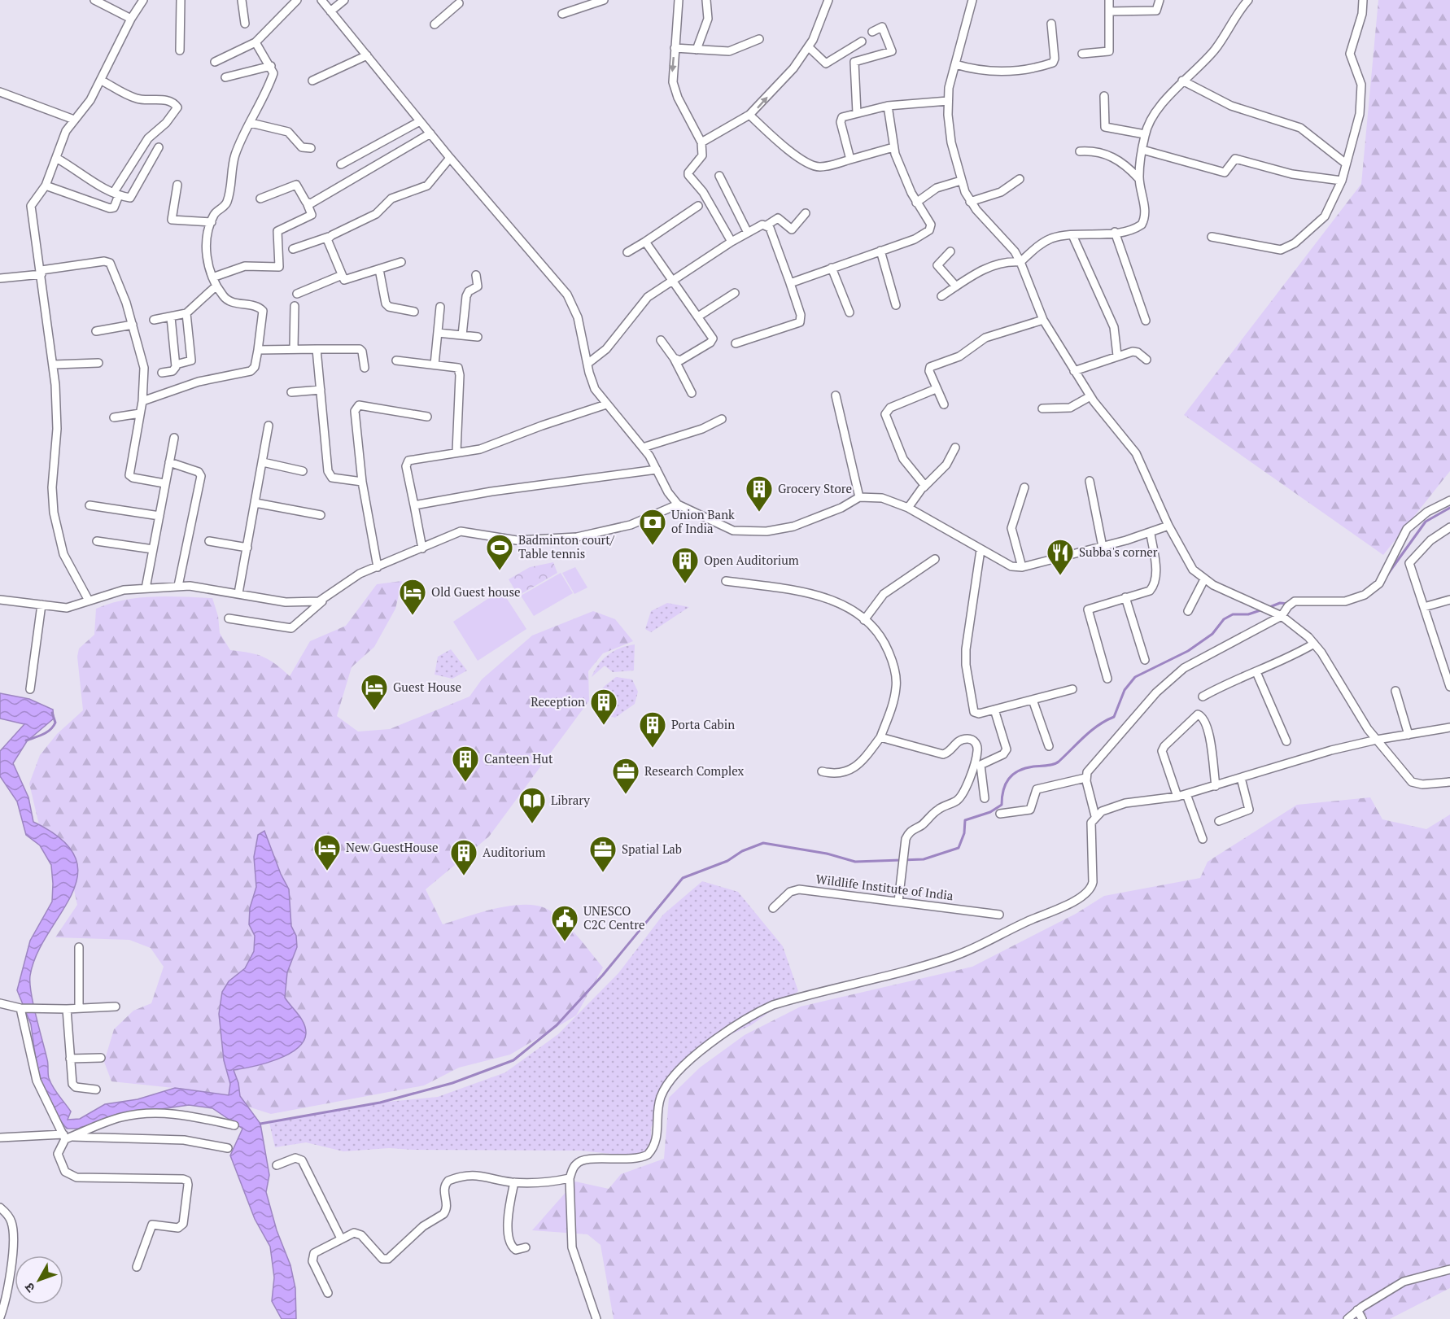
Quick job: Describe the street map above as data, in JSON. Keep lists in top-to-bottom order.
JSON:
{
  "streets": {
    "street": ["Wildlife Institute of India"]
  },
  "places": {
    "building": [
      "Grocery Store",
      "Open Auditorium",
      "Reception",
      "Porta Cabin",
      "Canteen Hut",
      "Auditorium"
    ],
    "bank": ["Union Bank of India"],
    "sports": ["Badminton court/ Table tennis"],
    "restaurant": ["Subba's corner"],
    "hotel": ["Old Guest house", "Guest House", "New GuestHouse"],
    "office": ["Research Complex", "Spatial Lab"],
    "library": ["Library"],
    "public building": ["UNESCO C2C Centre"]
  },
  "north": "bottom left"
}
